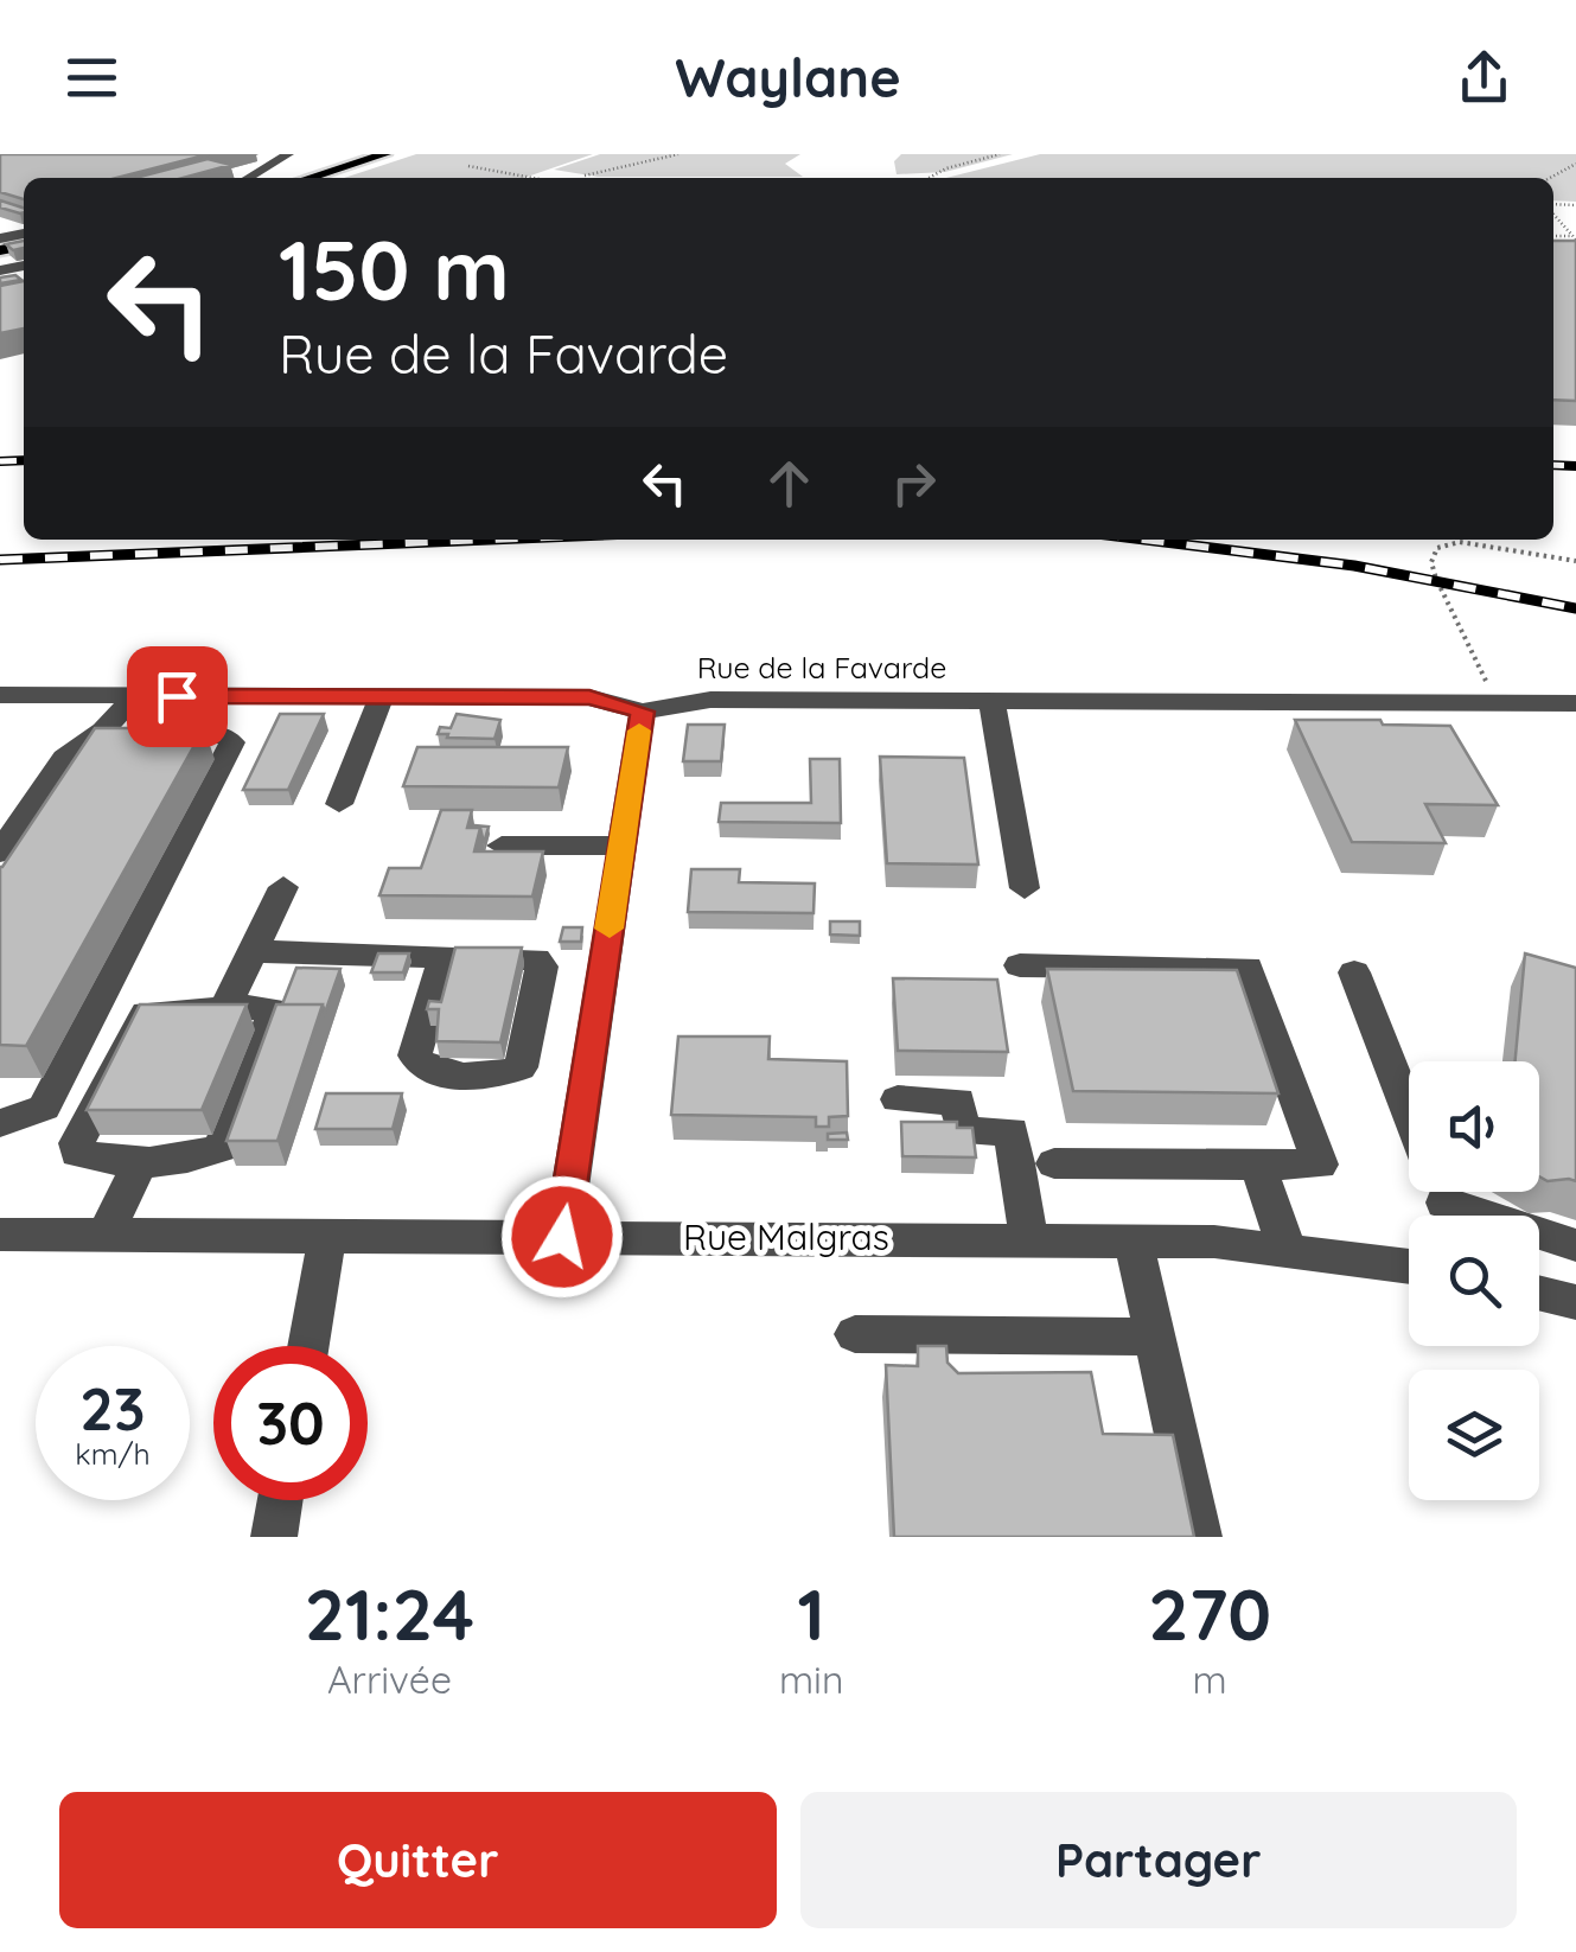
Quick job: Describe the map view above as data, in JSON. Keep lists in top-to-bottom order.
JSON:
{
  "streets": {
    "street": ["Rue de la Favarde", "Rue Malgras"]
  },
  "page": {
    "header": "Waylane",
    "turn": ["150 m", "Rue de la Favarde"],
    "speed": "23 km/h",
    "limit": "30",
    "eta": [
      "21:24",
      "Arrivée",
      "1",
      "min",
      "270",
      "m"
    ],
    "buttons": ["Quitter", "Partager"]
  }
}
